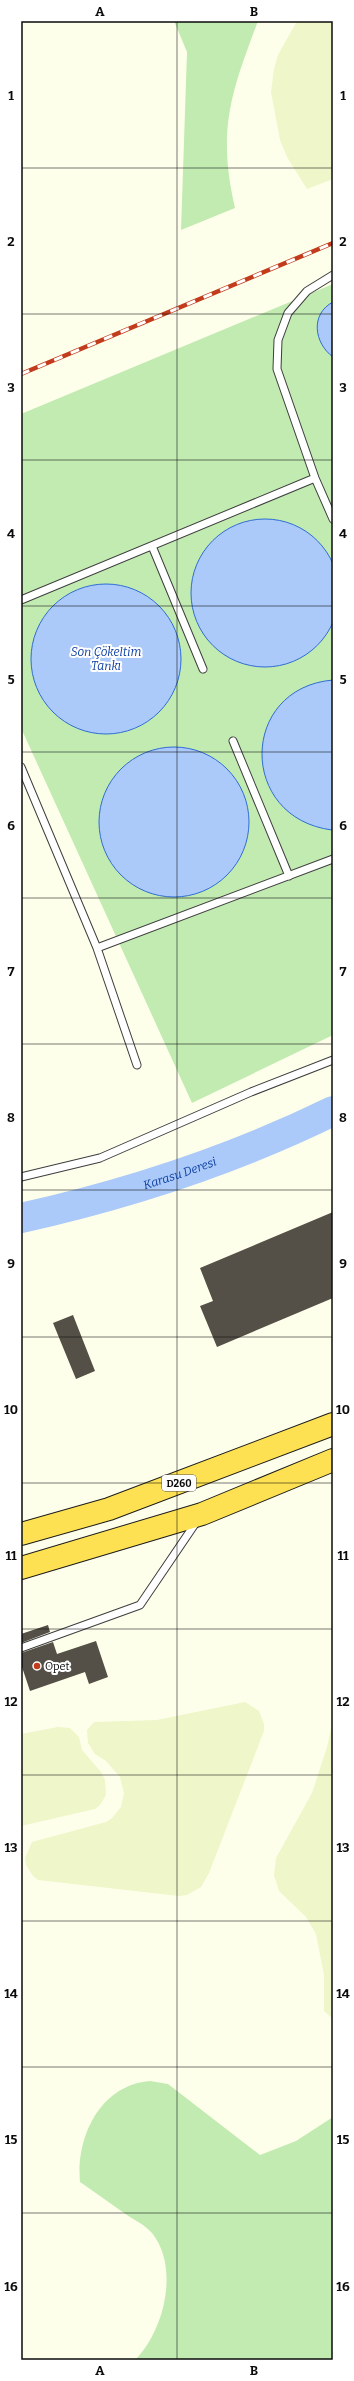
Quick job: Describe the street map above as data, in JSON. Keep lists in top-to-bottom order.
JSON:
{
  "streets": {
    "highway": ["D260"]
  },
  "water": ["Son Çökeltim Tankı", "Karasu Deresi"],
  "places": ["Opet"],
  "grid": {
    "columns": ["A", "B"],
    "rows": [
      "1",
      "2",
      "3",
      "4",
      "5",
      "6",
      "7",
      "8",
      "9",
      "10",
      "11",
      "12",
      "13",
      "14",
      "15",
      "16"
    ]
  }
}
